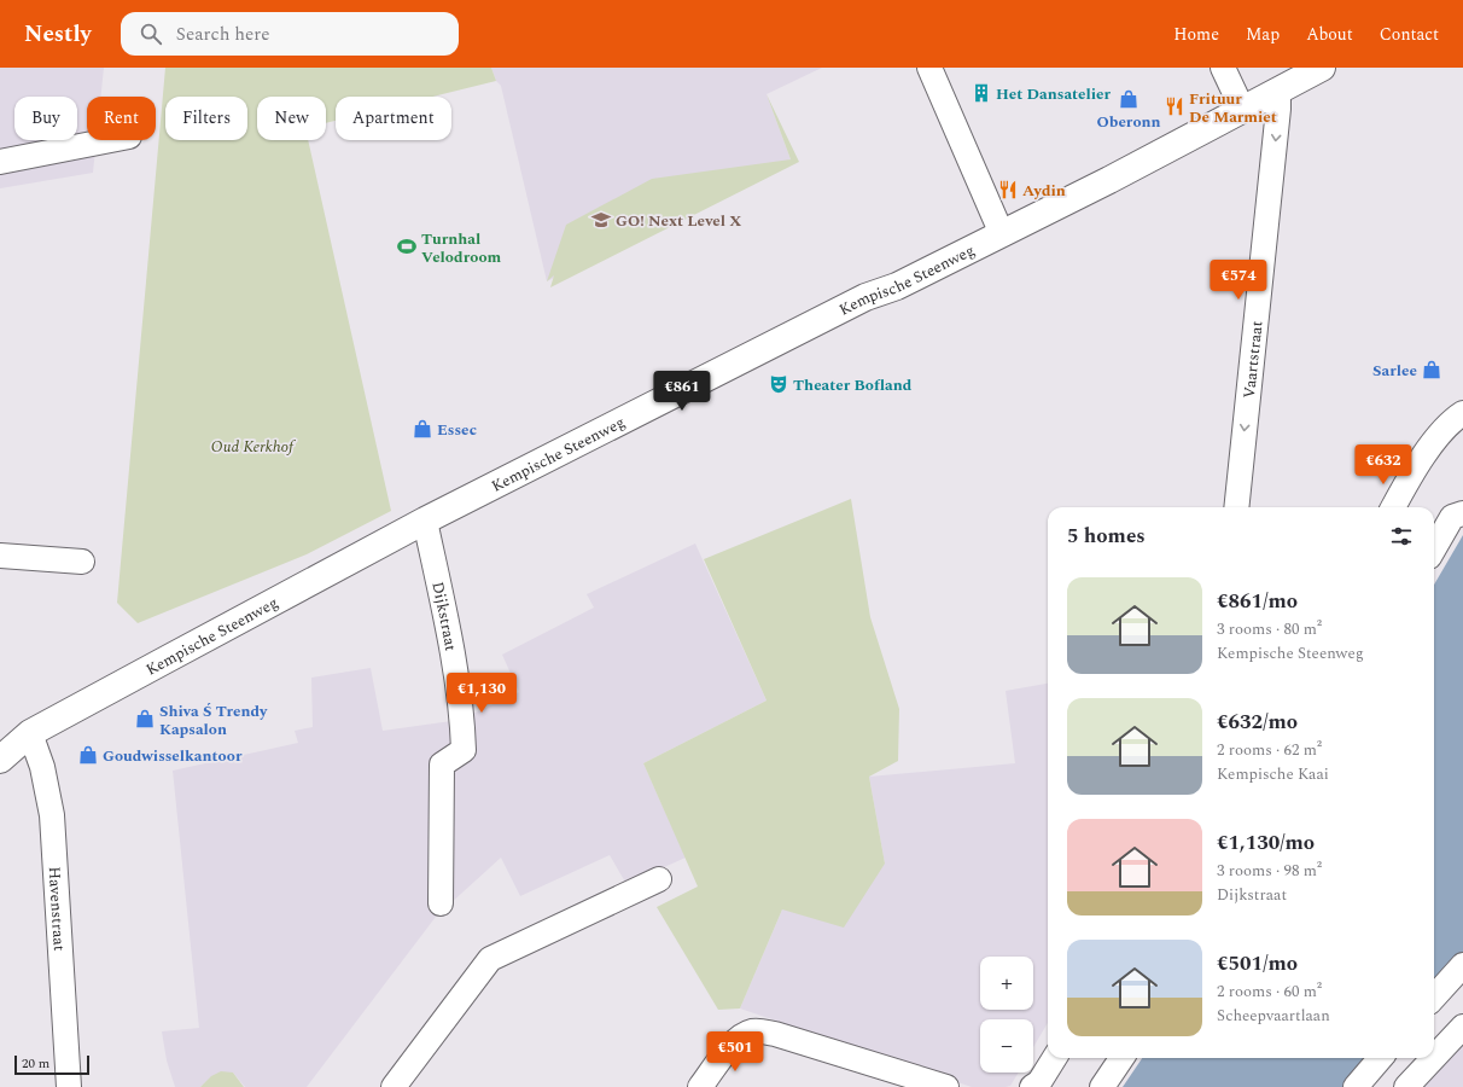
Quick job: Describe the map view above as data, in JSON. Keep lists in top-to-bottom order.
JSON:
{
  "streets": {
    "main road": ["Kempische Steenweg"],
    "street": ["Vaartstraat", "Dijkstraat", "Havenstraat"]
  },
  "crossings": [
    ["Kempische Steenweg", "Vaartstraat"],
    ["Kempische Steenweg", "Dijkstraat"],
    ["Kempische Steenweg", "Havenstraat"]
  ],
  "one_way": ["Vaartstraat"],
  "parks": ["Oud Kerkhof"],
  "places": {
    "building": ["Het Dansatelier"],
    "shop": [
      "Oberonn",
      "Sarlee",
      "Essec",
      "Shiva Ś Trendy Kapsalon",
      "Goudwisselkantoor"
    ],
    "restaurant": ["Frituur De Marmiet", "Aydin"],
    "school or university": ["GO! Next Level X"],
    "sports": ["Turnhal Velodroom"],
    "theatre": ["Theater Bofland"]
  },
  "scale_bar": "20 m",
  "page": {
    "header": "Nestly",
    "search": "Search here",
    "nav": [
      "Home",
      "Map",
      "About",
      "Contact"
    ],
    "chip": [
      "Buy",
      "Rent",
      "Filters",
      "New",
      "Apartment"
    ],
    "price": [
      "€574",
      "€861",
      "€632",
      "€1,130",
      "€501"
    ],
    "heading": "5 homes",
    "list": [
      {
        "name": "€861/mo",
        "note": "3 rooms · 80 m² · Kempische Steenweg"
      },
      {
        "name": "€632/mo",
        "note": "2 rooms · 62 m² · Kempische Kaai"
      },
      {
        "name": "€1,130/mo",
        "note": "3 rooms · 98 m² · Dijkstraat"
      },
      {
        "name": "€501/mo",
        "note": "2 rooms · 60 m² · Scheepvaartlaan"
      }
    ],
    "map_buttons": ["+", "−"],
    "scale": "20 m"
  }
}
